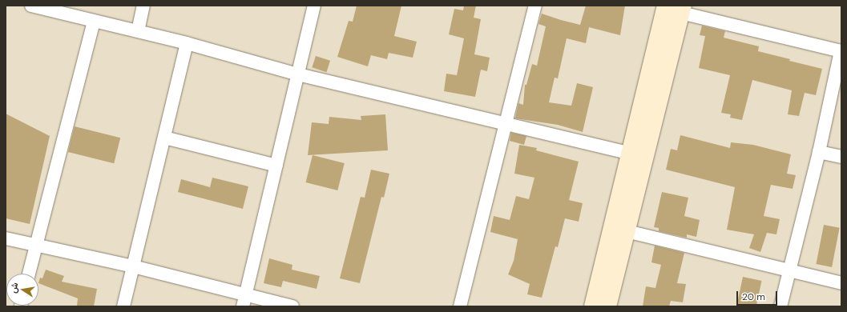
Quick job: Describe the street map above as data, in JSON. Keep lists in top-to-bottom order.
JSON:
{
  "scale_bar": "20 m",
  "north": "left"
}
